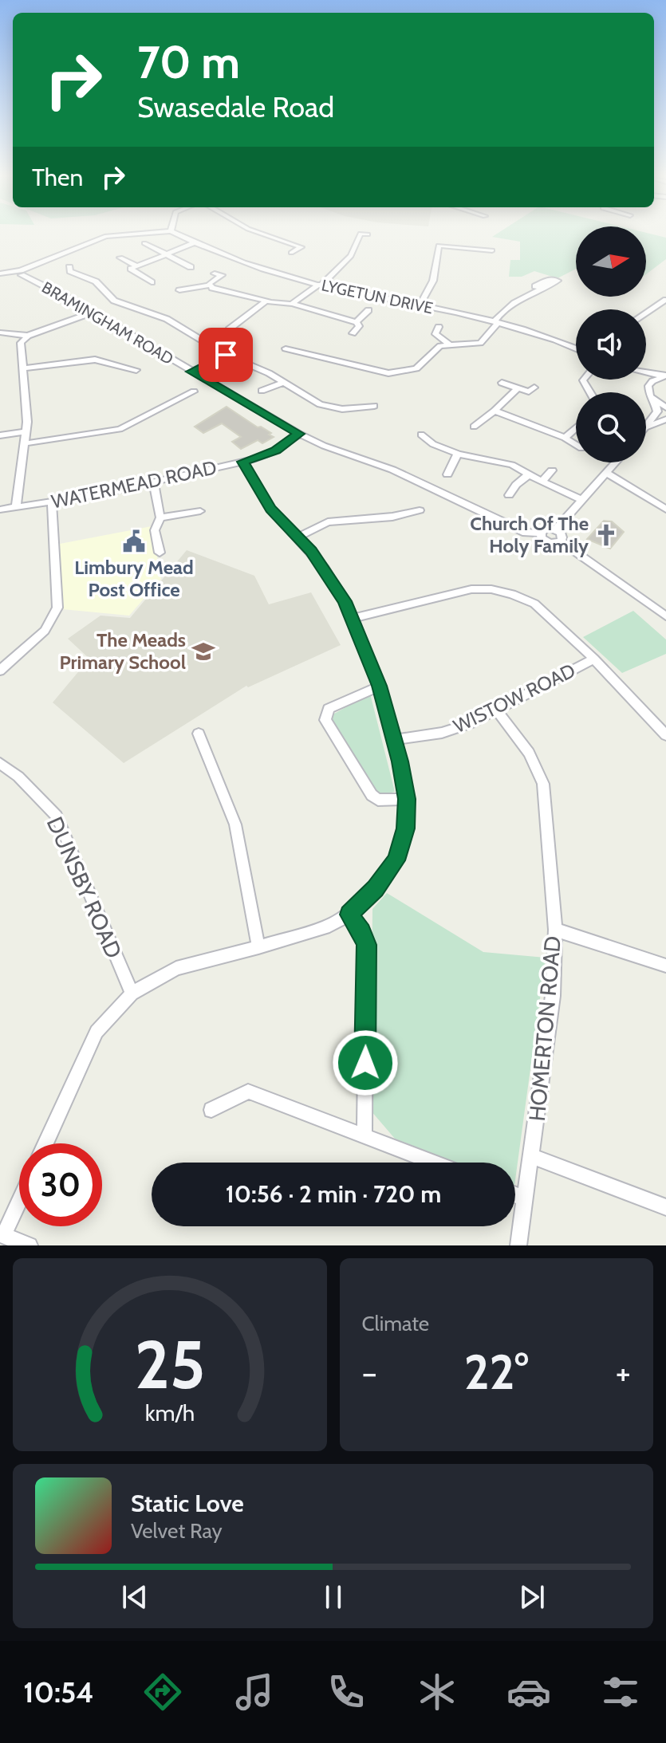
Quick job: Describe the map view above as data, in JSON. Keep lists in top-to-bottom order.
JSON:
{
  "streets": {
    "street": [
      "LYGETUN DRIVE",
      "BRAMINGHAM ROAD",
      "WATERMEAD ROAD",
      "WISTOW ROAD",
      "DUNSBY ROAD",
      "HOMERTON ROAD"
    ]
  },
  "crossings": [
    ["BRAMINGHAM ROAD", "WATERMEAD ROAD"],
    ["WISTOW ROAD", "HOMERTON ROAD"]
  ],
  "places": {
    "church": ["Church Of The Holy Family"],
    "public building": ["Limbury Mead Post Office"],
    "school or university": ["The Meads Primary School"]
  },
  "north": "right",
  "page": {
    "turn": ["70 m", "Swasedale Road"],
    "then": "Then",
    "limit": "30",
    "trip": "10:56 · 2 min · 720 m",
    "tile": "Climate",
    "heat": ["−", "22°", "+"],
    "song": ["Static Love", "Velvet Ray"],
    "tabs": "10:54",
    "gauge": ["25", "km/h"]
  }
}
